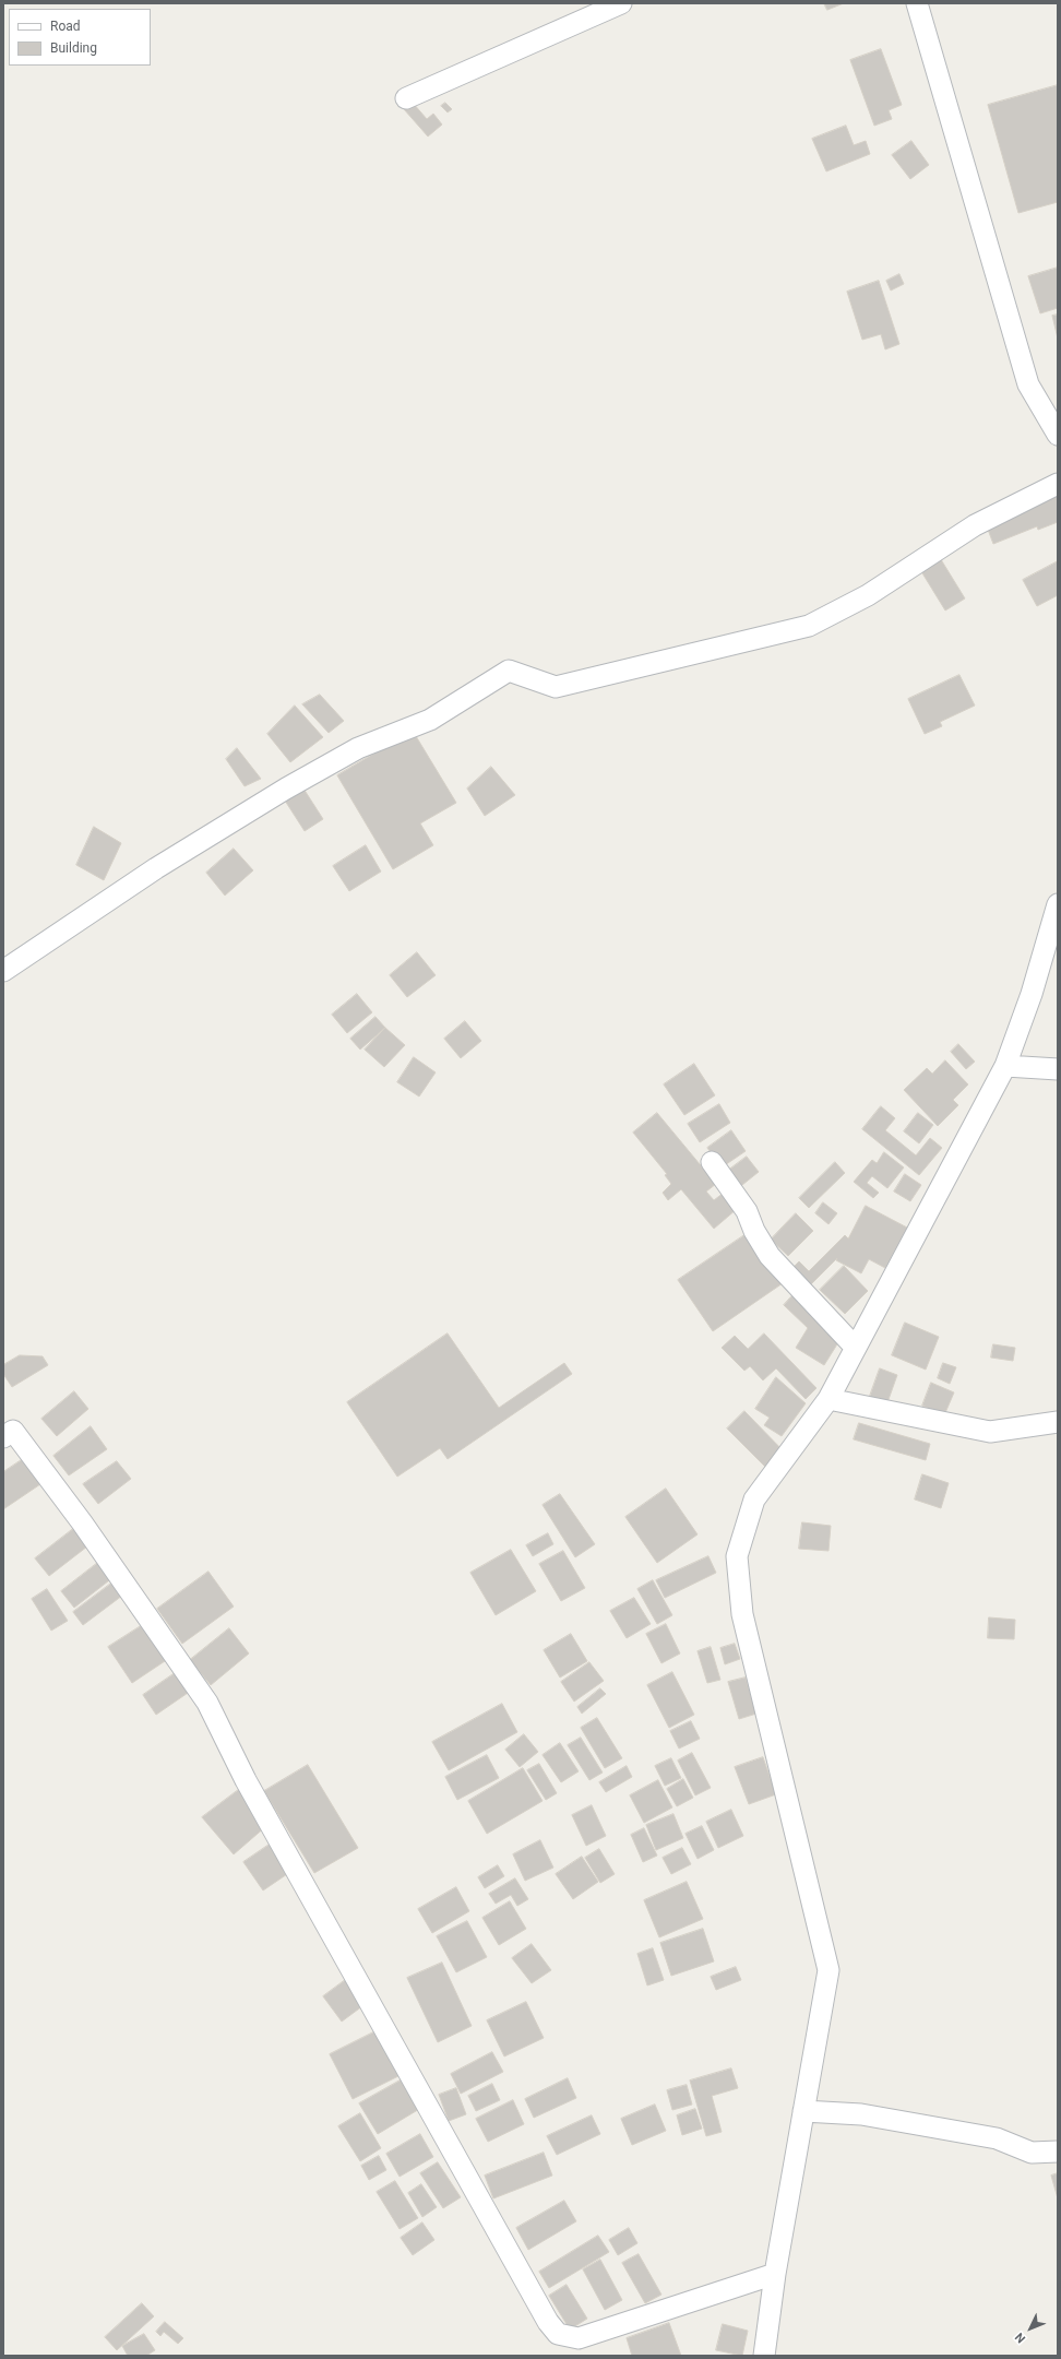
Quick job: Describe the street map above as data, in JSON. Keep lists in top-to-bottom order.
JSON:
{
  "legend": ["Road", "Building"],
  "north": "bottom left"
}
